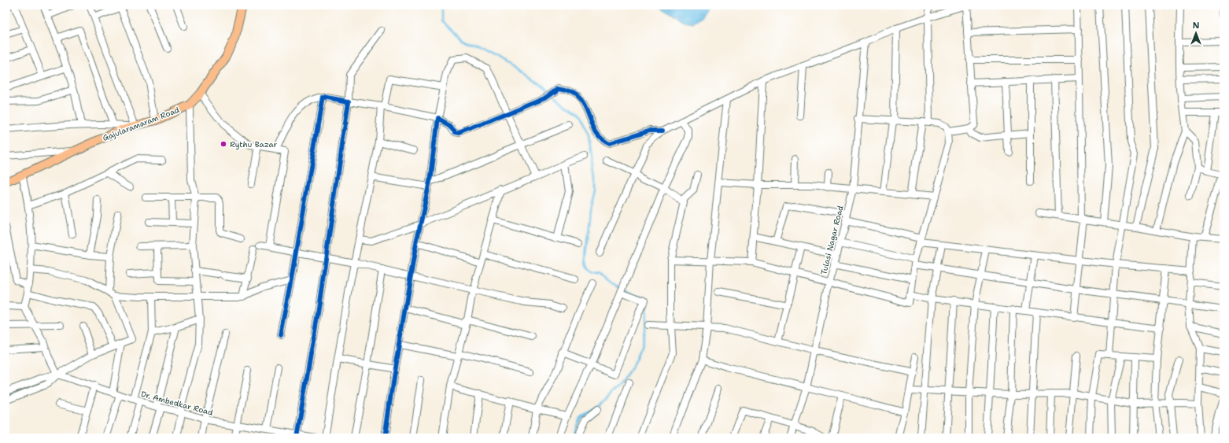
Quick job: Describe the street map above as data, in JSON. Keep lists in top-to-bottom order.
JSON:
{
  "streets": {
    "main road": ["Gajularamaram Road"],
    "street": ["Tulasi Nagar Road", "Dr. Ambedkar Road"]
  },
  "places": ["Rythu Bazar"],
  "north": "top"
}
